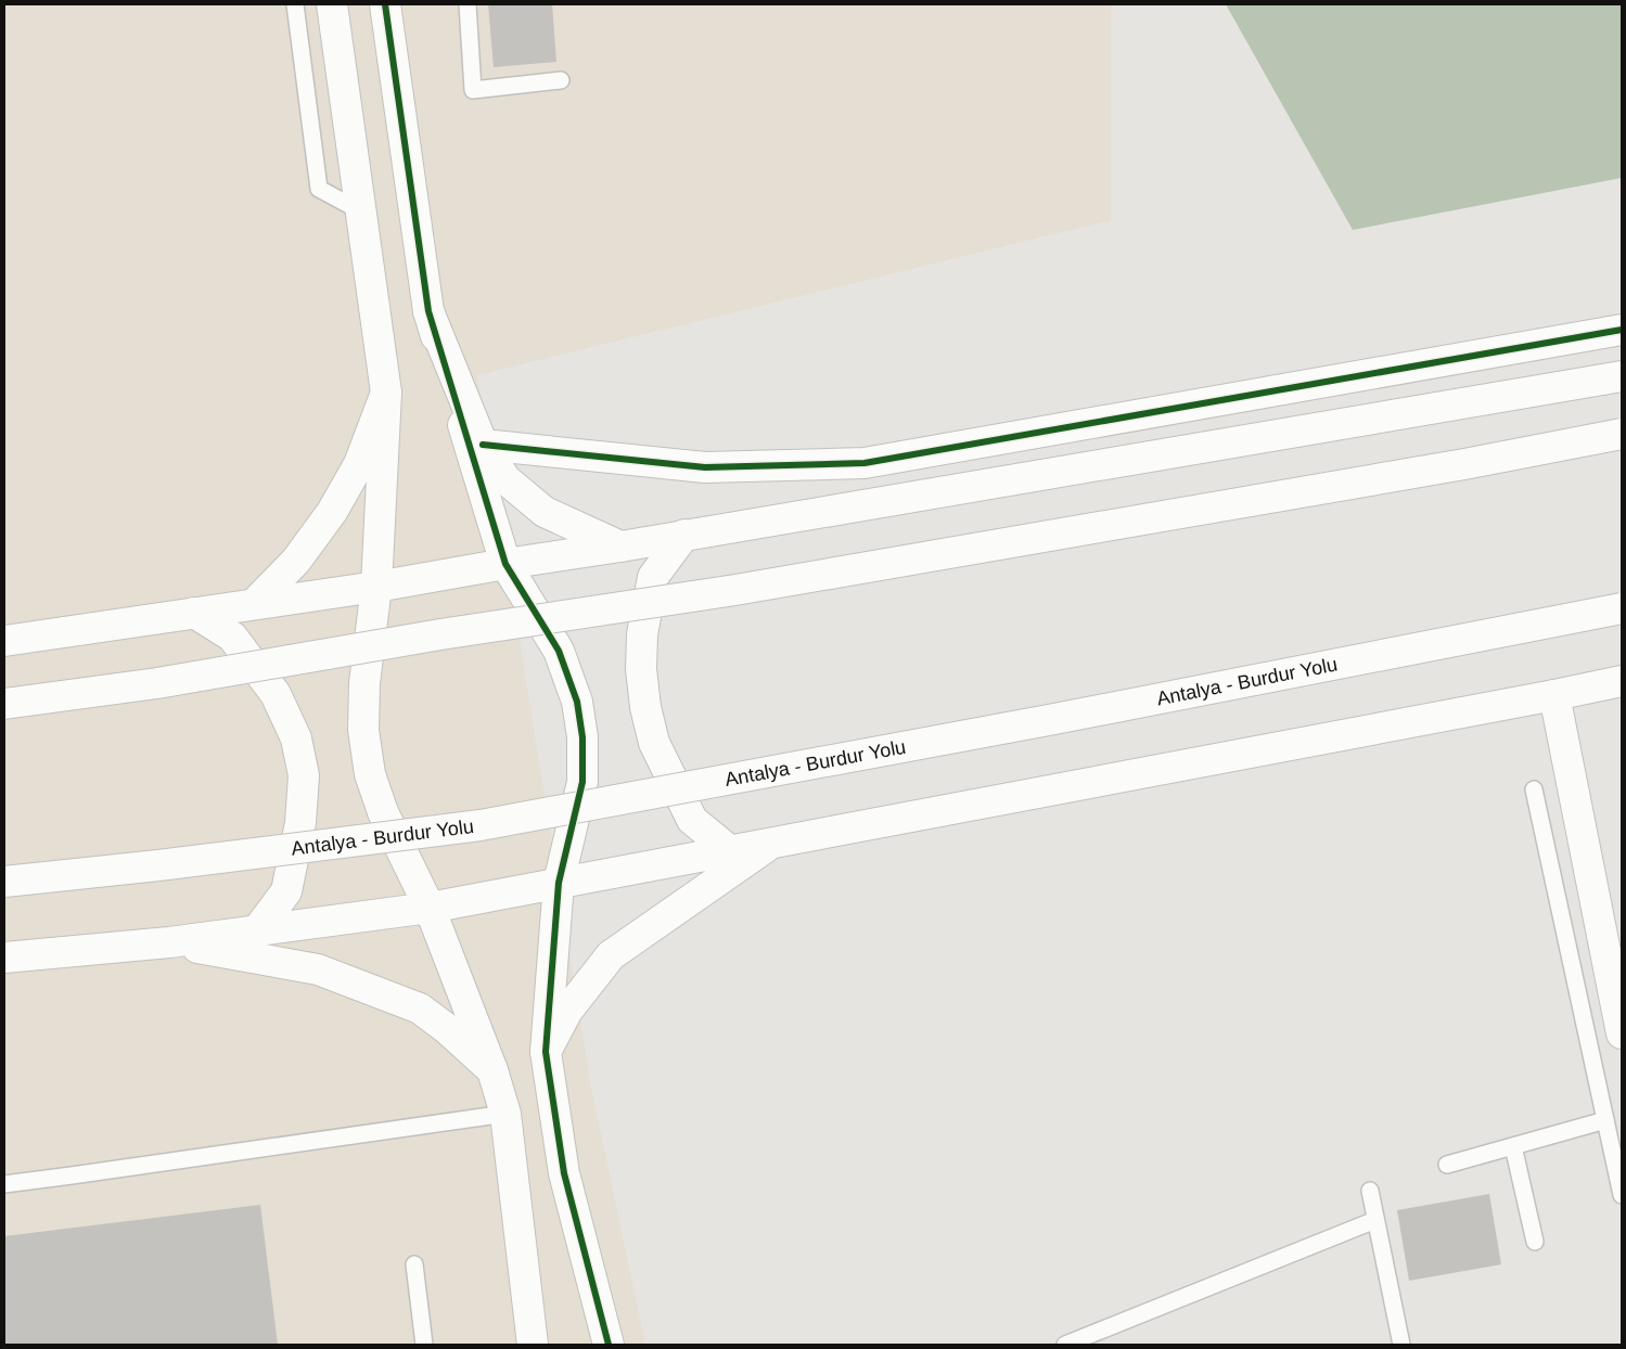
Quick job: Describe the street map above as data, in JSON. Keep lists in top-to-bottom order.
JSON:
{
  "streets": {
    "main road": ["Antalya - Burdur Yolu"]
  }
}
